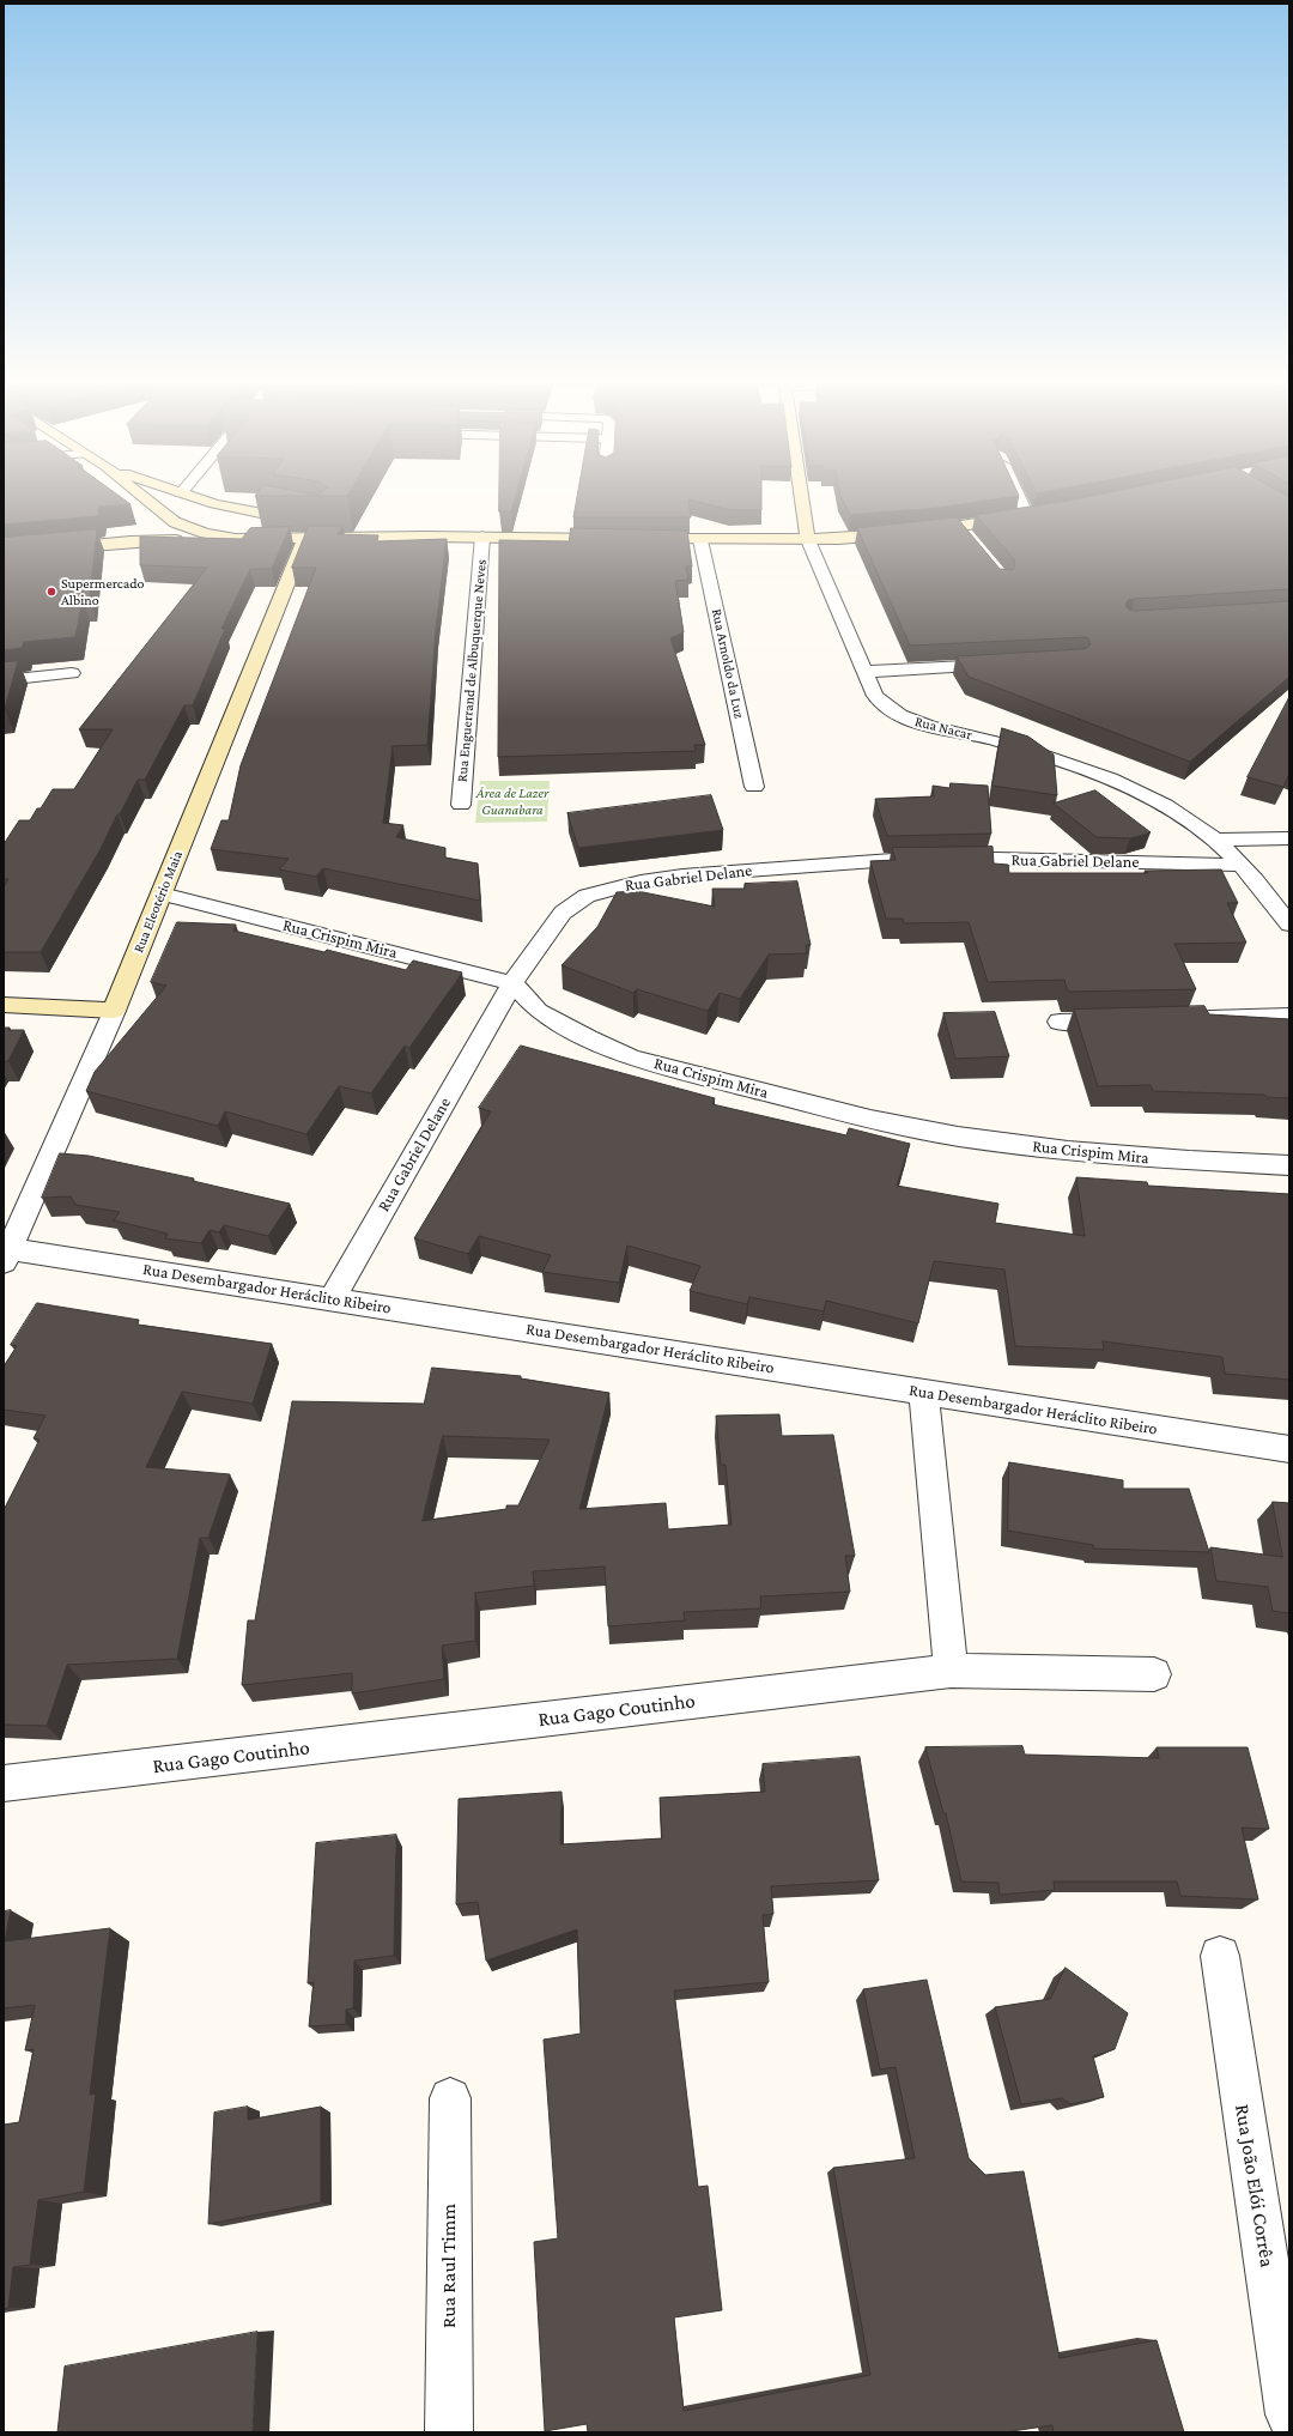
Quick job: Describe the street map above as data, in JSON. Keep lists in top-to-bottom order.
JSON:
{
  "streets": {
    "main road": ["Rua Nacar", "Rua Eleotério Maia"],
    "street": [
      "Rua Arnoldo da Luz",
      "Rua Enguerrand de Albuquerque Neves",
      "Rua Gabriel Delane",
      "Rua Crispim Mira",
      "Rua Desembargador Heráclito Ribeiro",
      "Rua Gago Coutinho",
      "Rua João Elói Corrêa",
      "Rua Raul Timm"
    ]
  },
  "crossings": [
    ["Rua Nacar", "Rua Gabriel Delane"],
    ["Rua Gabriel Delane", "Rua Crispim Mira"],
    ["Rua Gabriel Delane", "Rua Desembargador Heráclito Ribeiro"],
    ["Rua Eleotério Maia", "Rua Crispim Mira"],
    ["Rua Eleotério Maia", "Rua Desembargador Heráclito Ribeiro"]
  ],
  "parks": ["Área de Lazer Guanabara"],
  "places": ["Supermercado Albino"]
}
